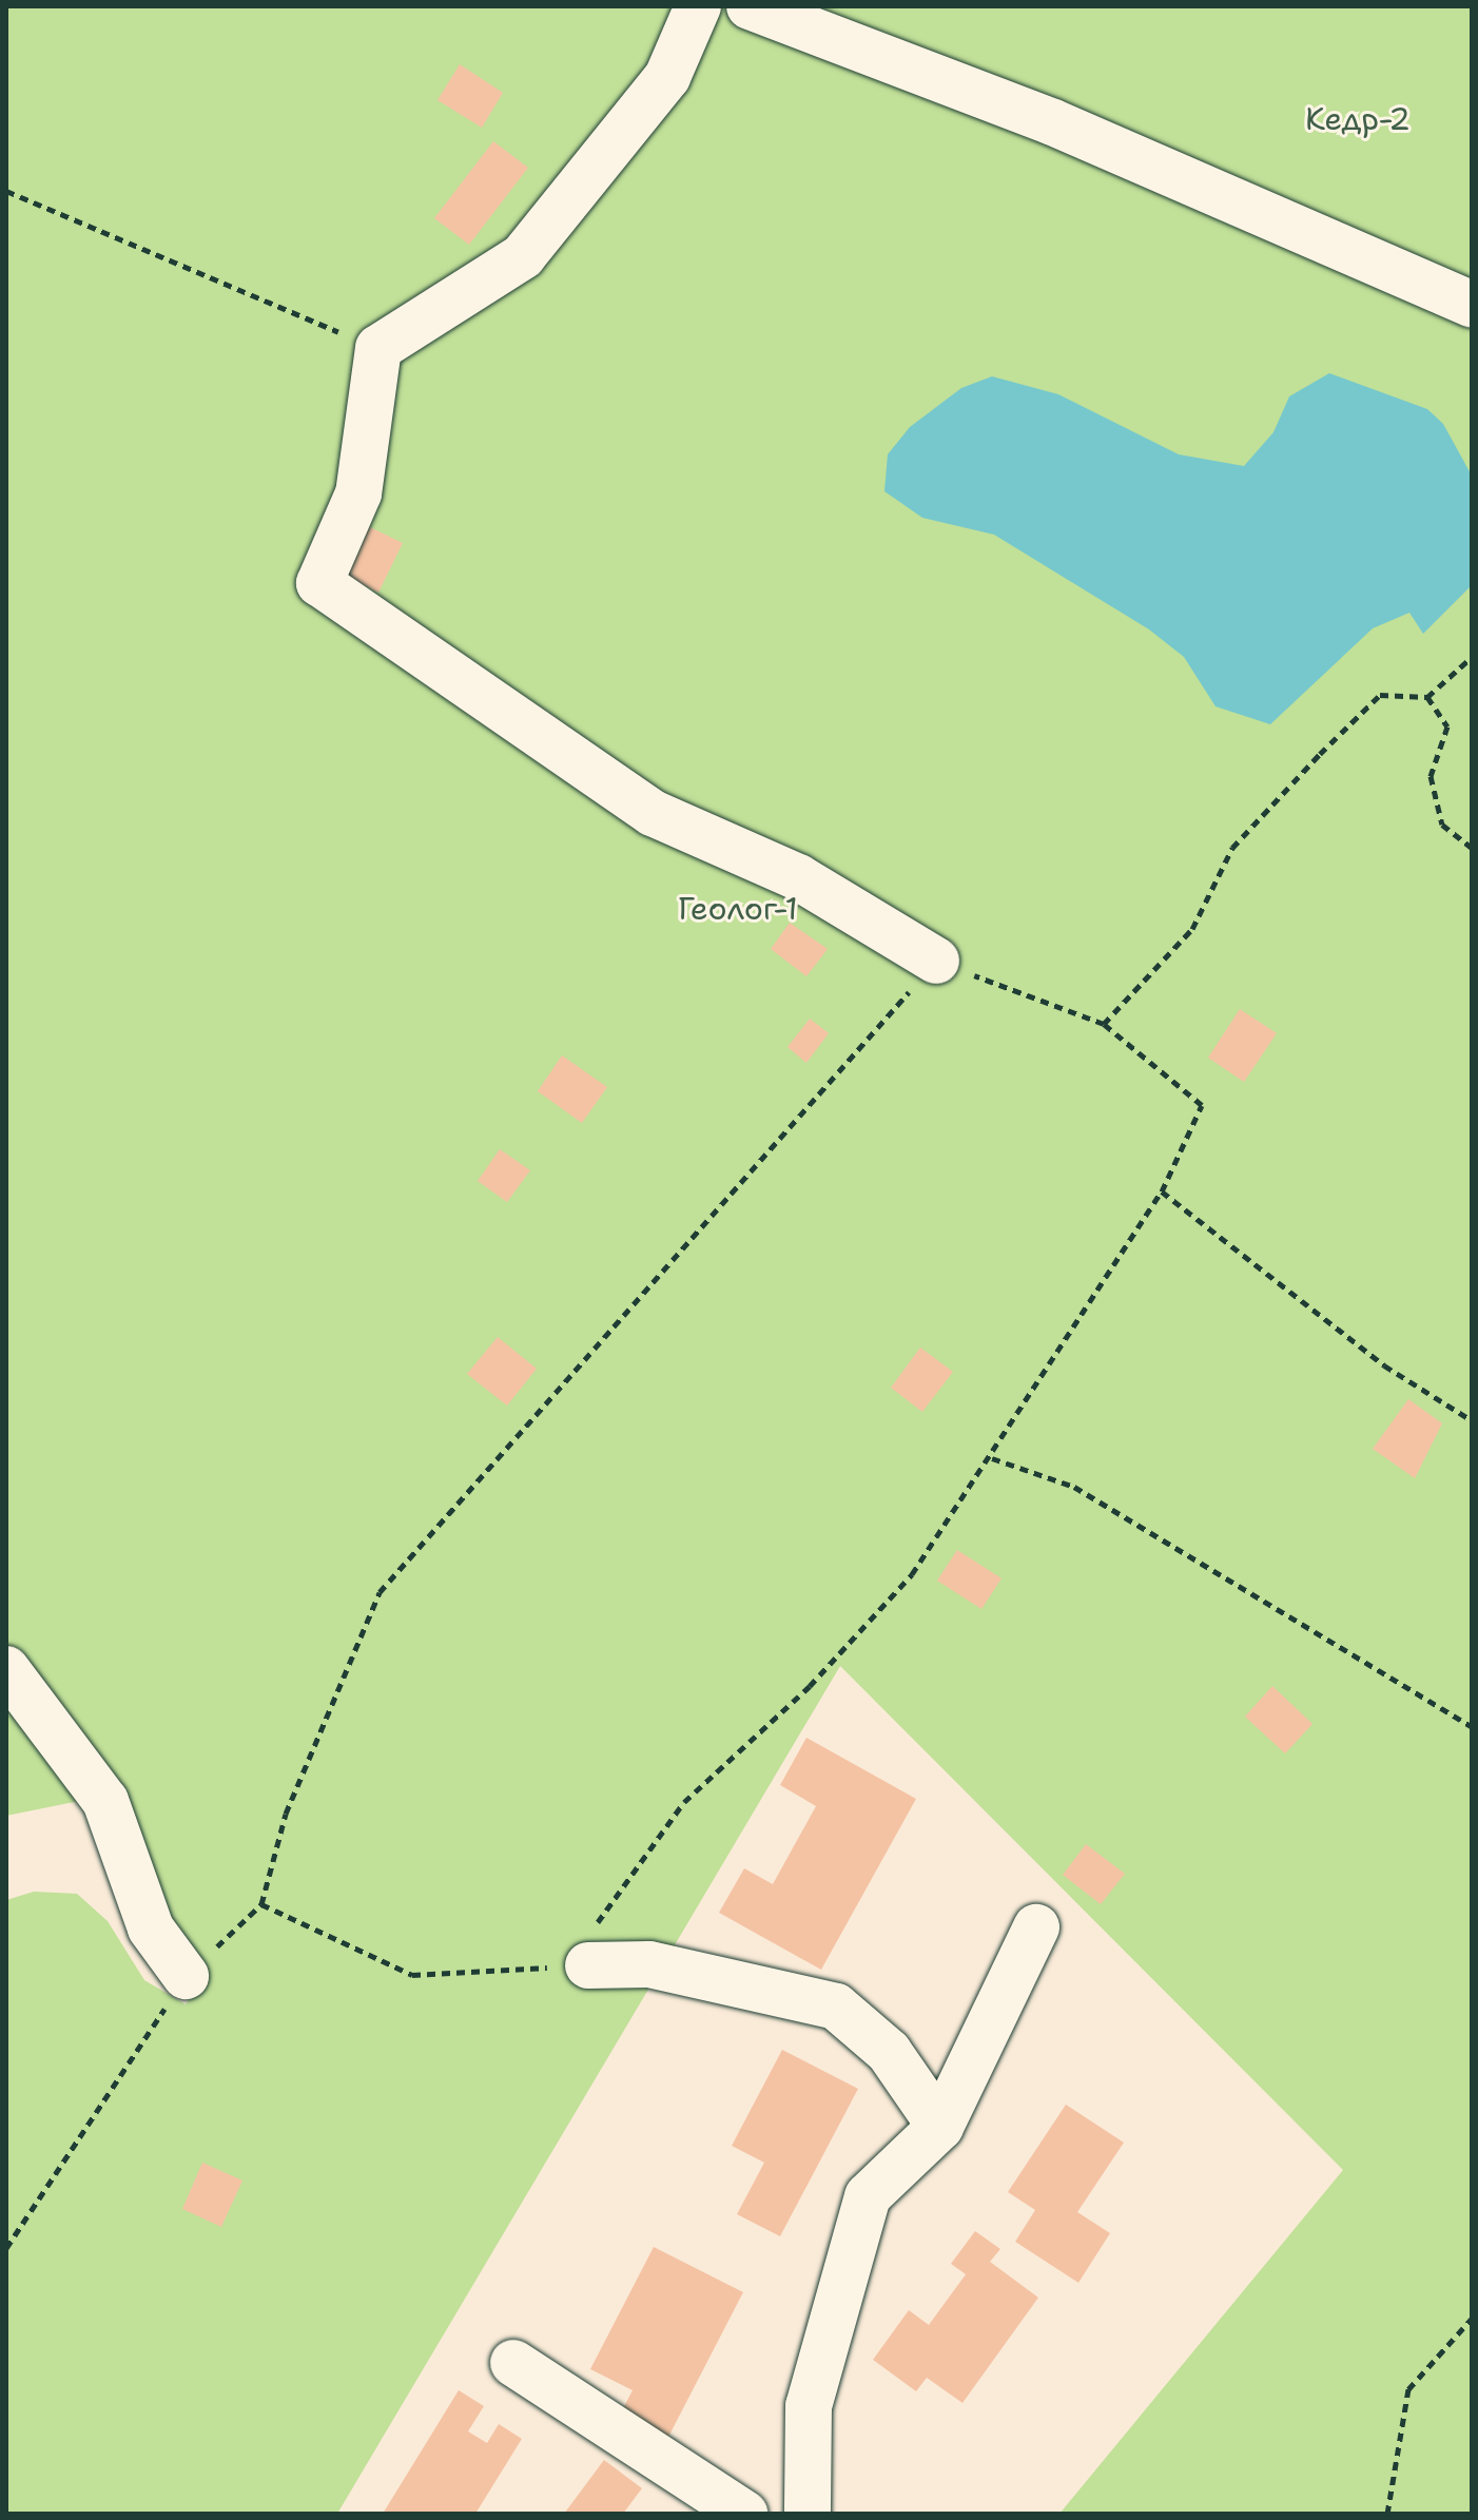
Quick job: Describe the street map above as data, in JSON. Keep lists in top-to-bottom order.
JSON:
{
  "parks": ["Кедр-2", "Геолог-1"]
}
